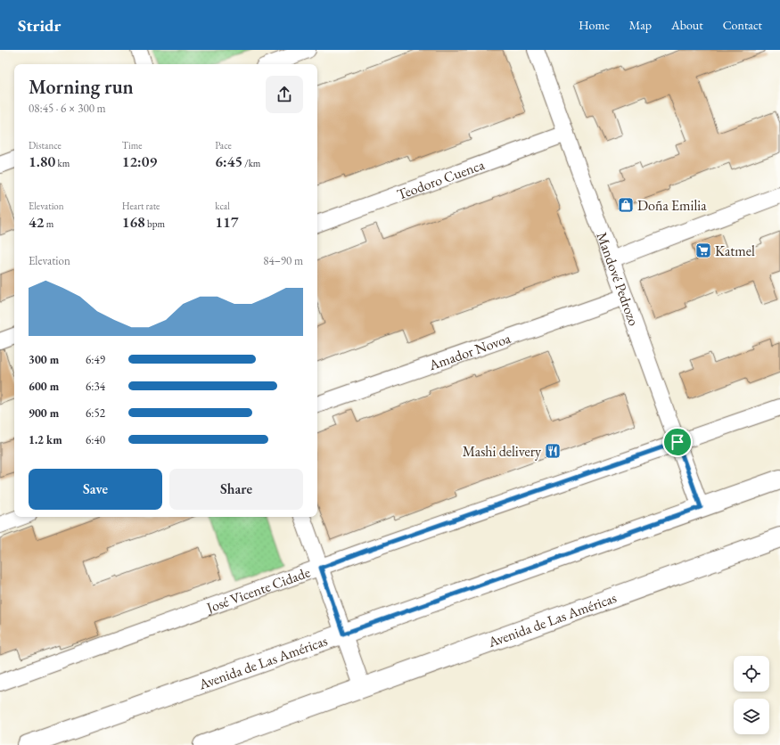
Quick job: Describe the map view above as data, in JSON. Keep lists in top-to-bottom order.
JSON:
{
  "streets": {
    "main road": ["Avenida de Las Américas"],
    "street": [
      "Teodoro Cuenca",
      "Mandové Pedrozo",
      "Amador Novoa",
      "José Vicente Cidade"
    ]
  },
  "crossings": [
    ["Teodoro Cuenca", "Mandové Pedrozo"],
    ["Mandové Pedrozo", "Amador Novoa"],
    ["Mandové Pedrozo", "José Vicente Cidade"],
    ["Mandové Pedrozo", "Avenida de Las Américas"]
  ],
  "places": {
    "shop": ["Doña Emilia"],
    "supermarket": ["Katmel"],
    "restaurant": ["Mashi delivery"]
  },
  "page": {
    "header": "Stridr",
    "nav": [
      "Home",
      "Map",
      "About",
      "Contact"
    ],
    "heading": ["Morning run", "08:45 · 6 × 300 m"],
    "stats": [
      ["Distance", "1.80 km"],
      ["Time", "12:09"],
      ["Pace", "6:45 /km"],
      ["Elevation", "42 m"],
      ["Heart rate", "168 bpm"],
      ["kcal", "117"]
    ],
    "chart": ["Elevation", "84–90 m"],
    "list": [
      {
        "name": "300 m",
        "note": "6:49"
      },
      {
        "name": "600 m",
        "note": "6:34"
      },
      {
        "name": "900 m",
        "note": "6:52"
      },
      {
        "name": "1.2 km",
        "note": "6:40"
      }
    ],
    "buttons": ["Save", "Share"]
  }
}
